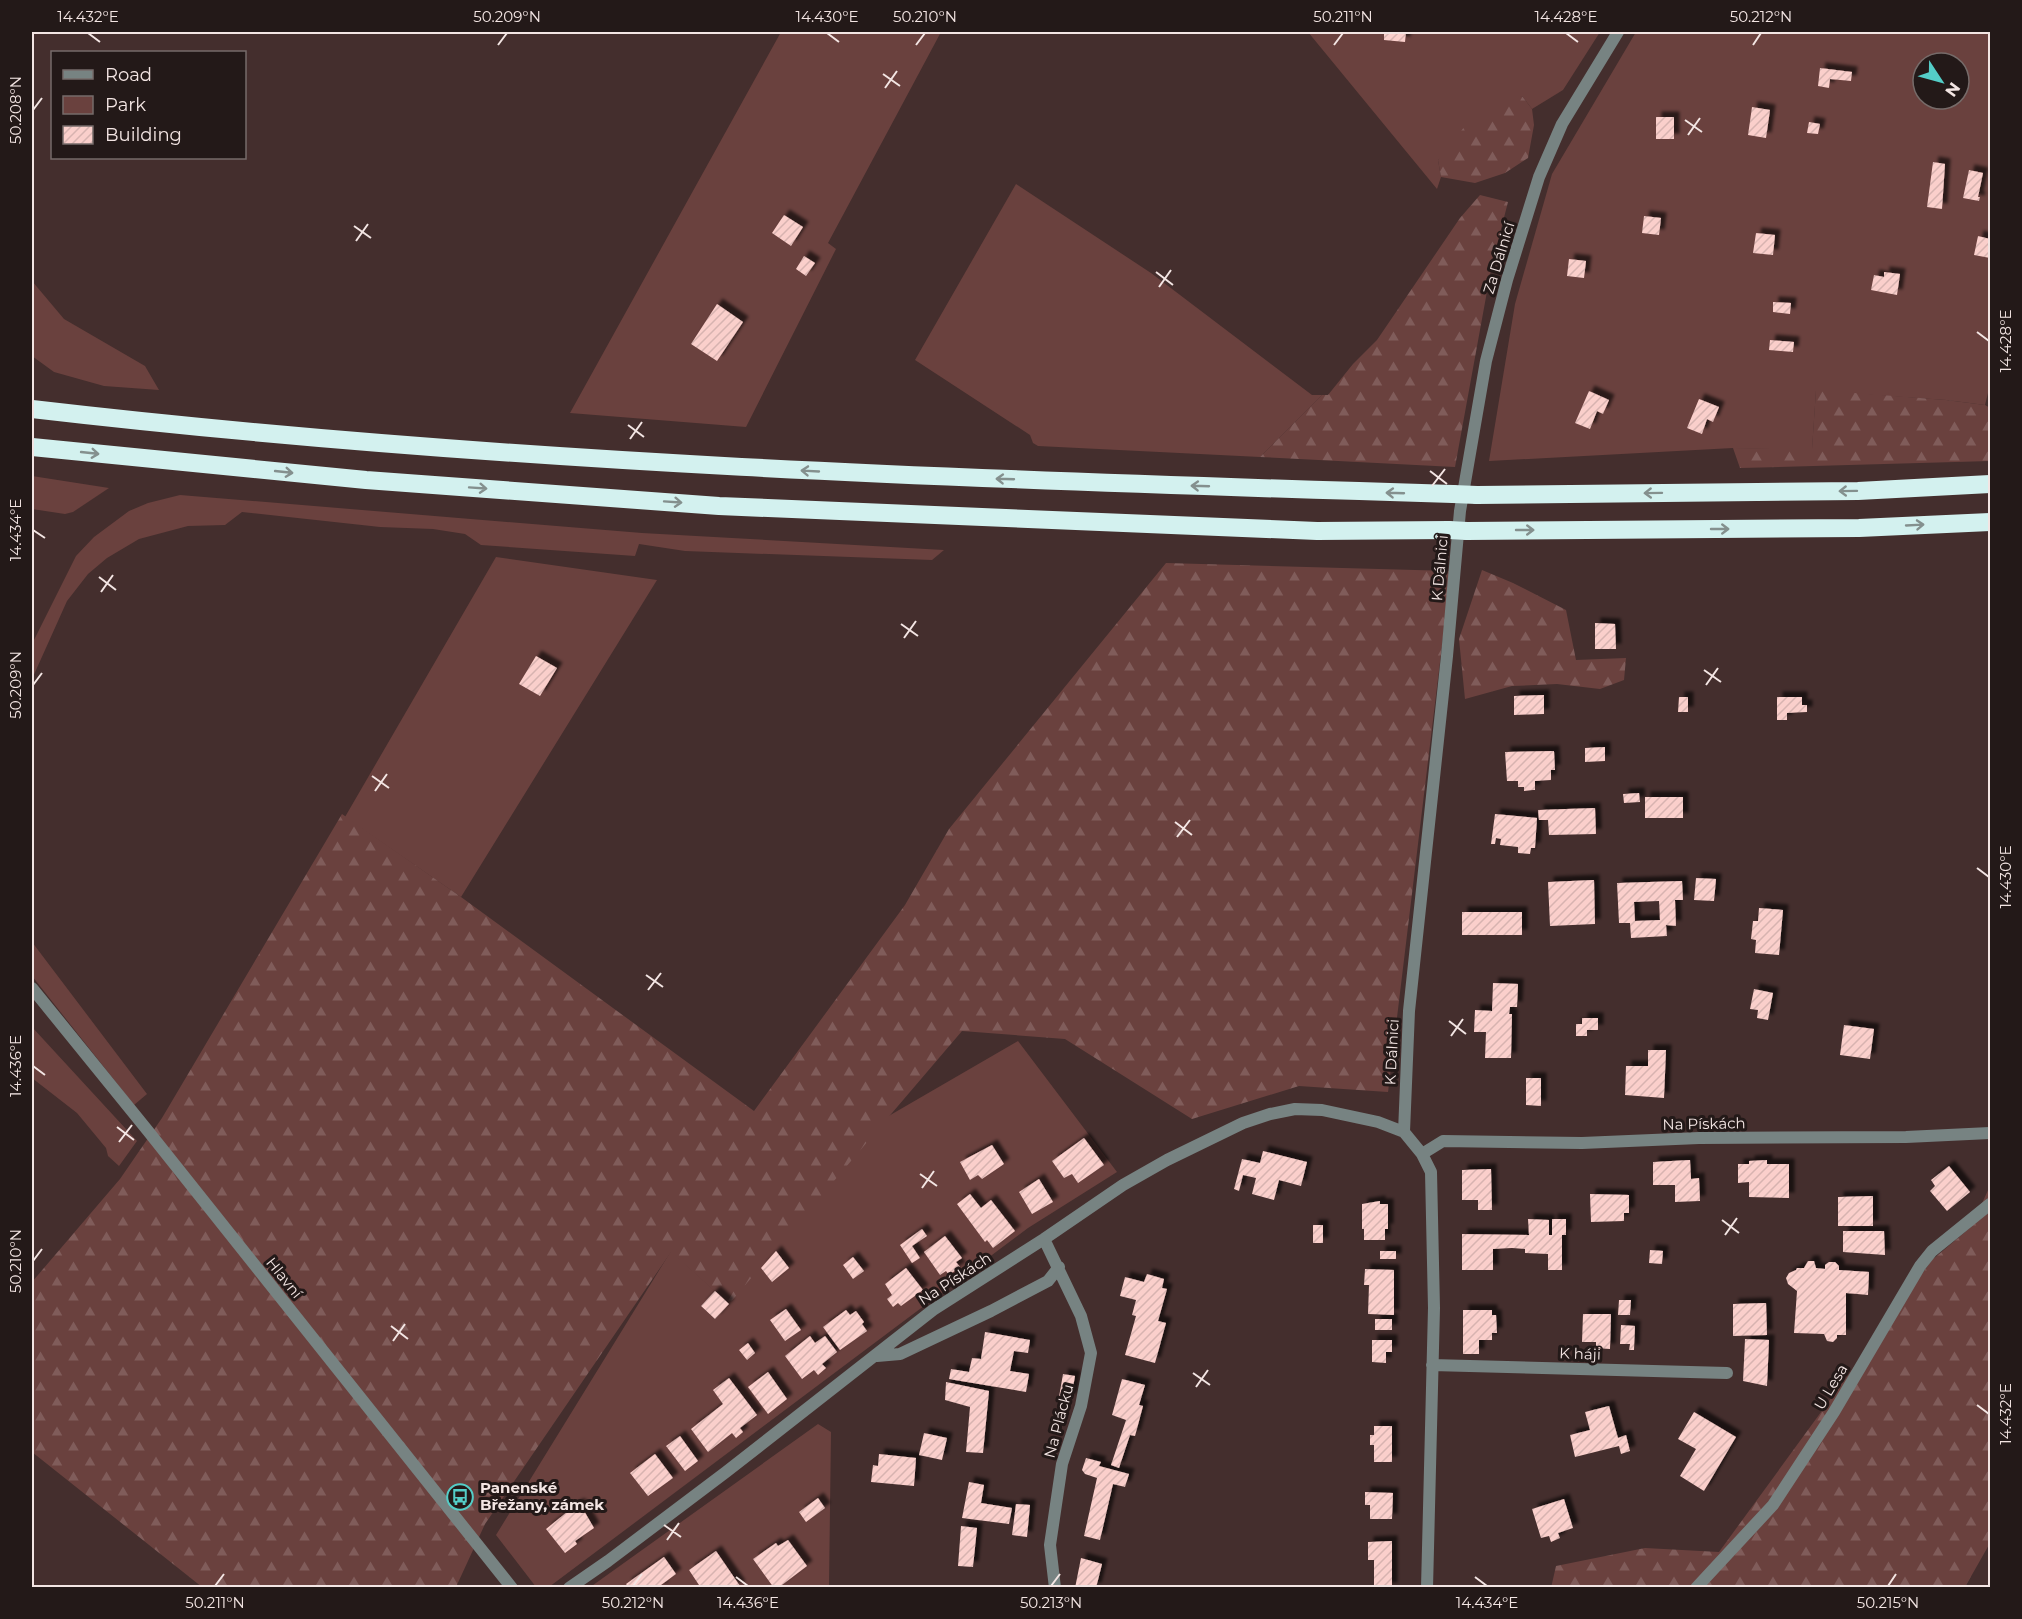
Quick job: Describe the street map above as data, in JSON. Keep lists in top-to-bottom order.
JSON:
{
  "streets": {
    "street": [
      "Za Dálnicí",
      "K Dálnici",
      "Na Pískách",
      "Hlavní",
      "K háji",
      "U Lesa",
      "Na Plácku"
    ]
  },
  "crossings": [
    ["Za Dálnicí", "K Dálnici"],
    ["K Dálnici", "Na Pískách"],
    ["Na Pískách", "Na Plácku"]
  ],
  "places": {
    "bus stop": ["Panenské Břežany, zámek"]
  },
  "legend": ["Road", "Park", "Building"],
  "north": "bottom right",
  "coordinates": [
    "14.432°E",
    "50.209°N",
    "14.430°E",
    "50.210°N",
    "50.211°N",
    "14.428°E",
    "50.212°N",
    "50.208°N",
    "14.434°E",
    "14.436°E",
    "50.213°N",
    "50.215°N"
  ]
}
